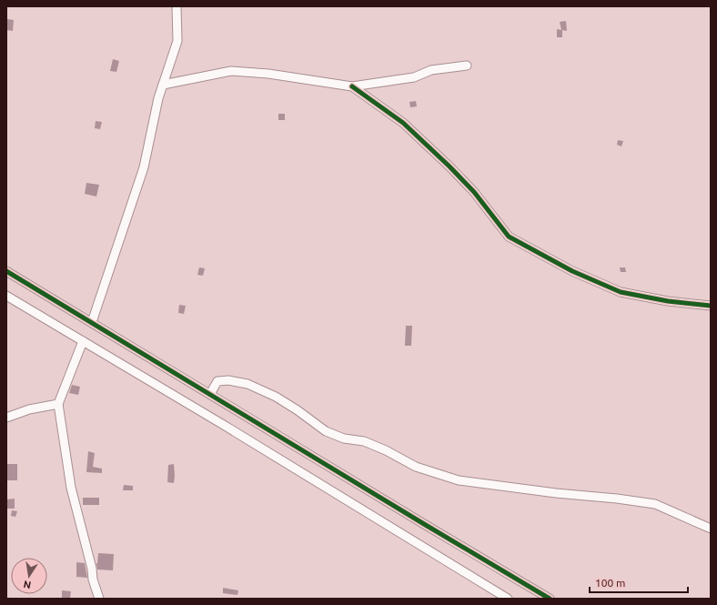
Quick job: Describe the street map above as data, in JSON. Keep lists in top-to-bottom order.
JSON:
{
  "scale_bar": "100 m",
  "north": "bottom"
}
